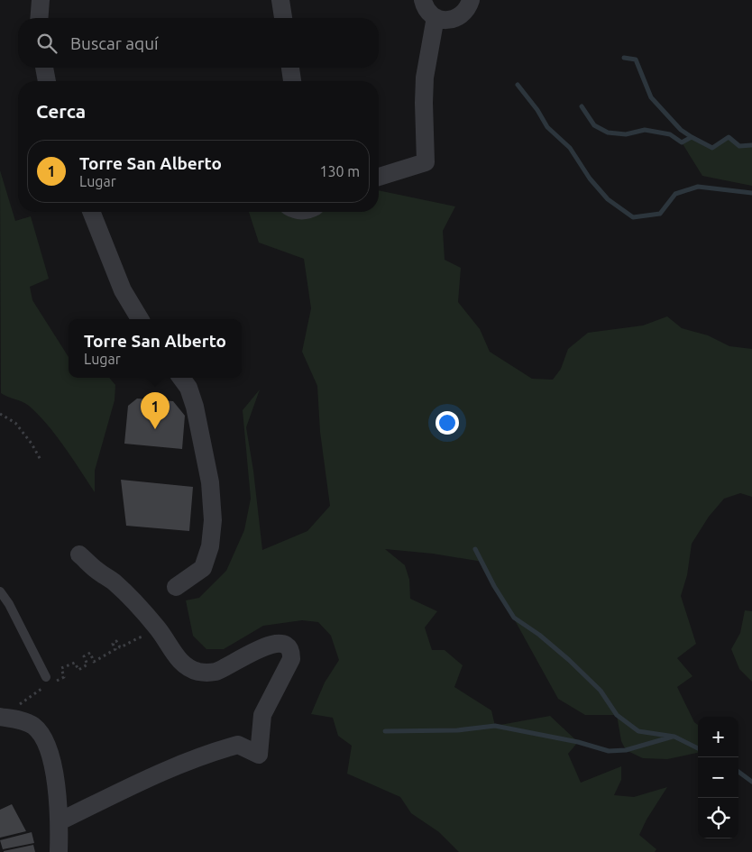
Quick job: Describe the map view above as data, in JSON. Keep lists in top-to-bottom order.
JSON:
{
  "page": {
    "search": "Buscar aquí",
    "heading": "Cerca",
    "list": [
      {
        "mark": "1",
        "name": "Torre San Alberto",
        "note": "Lugar",
        "value": "130 m"
      }
    ],
    "popup": ["Torre San Alberto", "Lugar"],
    "pins": "1",
    "map_buttons": ["+", "−"]
  }
}
